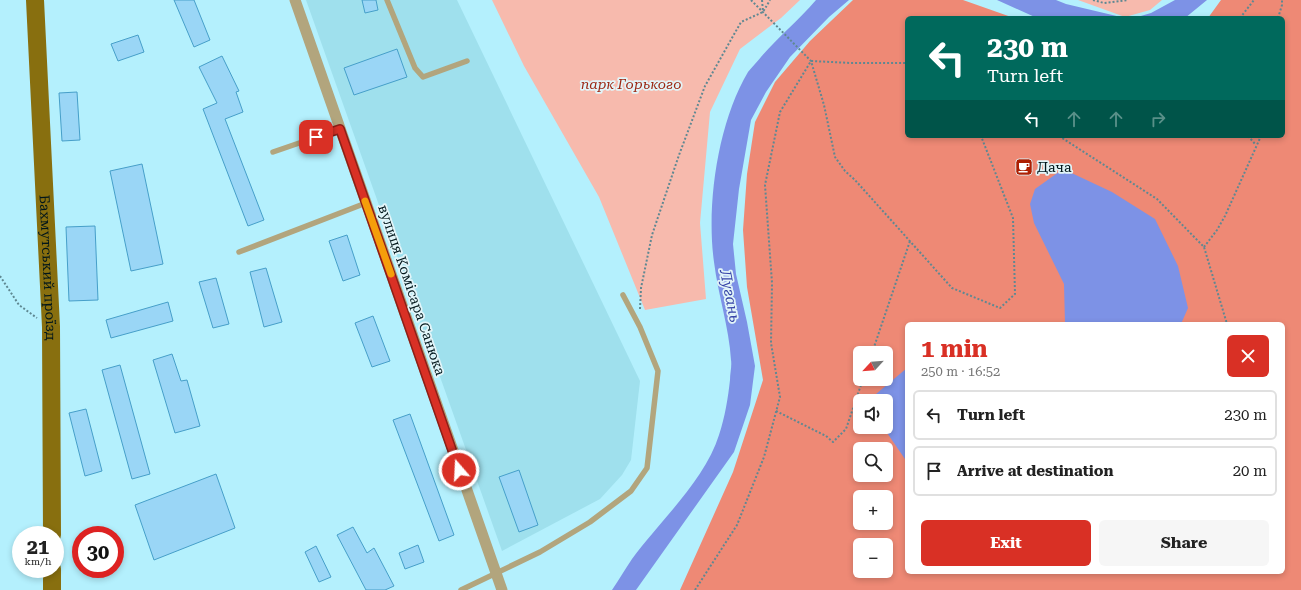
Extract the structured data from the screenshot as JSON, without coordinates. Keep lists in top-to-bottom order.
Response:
{
  "streets": {
    "main road": ["Бахмутський проїзд"],
    "street": ["вулиця Комісара Санюка"]
  },
  "water": ["Лугань"],
  "parks": ["парк Горького"],
  "places": {
    "cafe": ["Дача"]
  },
  "north": "bottom left",
  "page": {
    "turn": ["230 m", "Turn left"],
    "heading": ["1 min", "250 m · 16:52"],
    "map_buttons": ["+", "−"],
    "list": [
      {
        "name": "Turn left",
        "value": "230 m"
      },
      {
        "name": "Arrive at destination",
        "value": "20 m"
      }
    ],
    "buttons": ["Exit", "Share"],
    "speed": "21 km/h",
    "limit": "30"
  }
}
